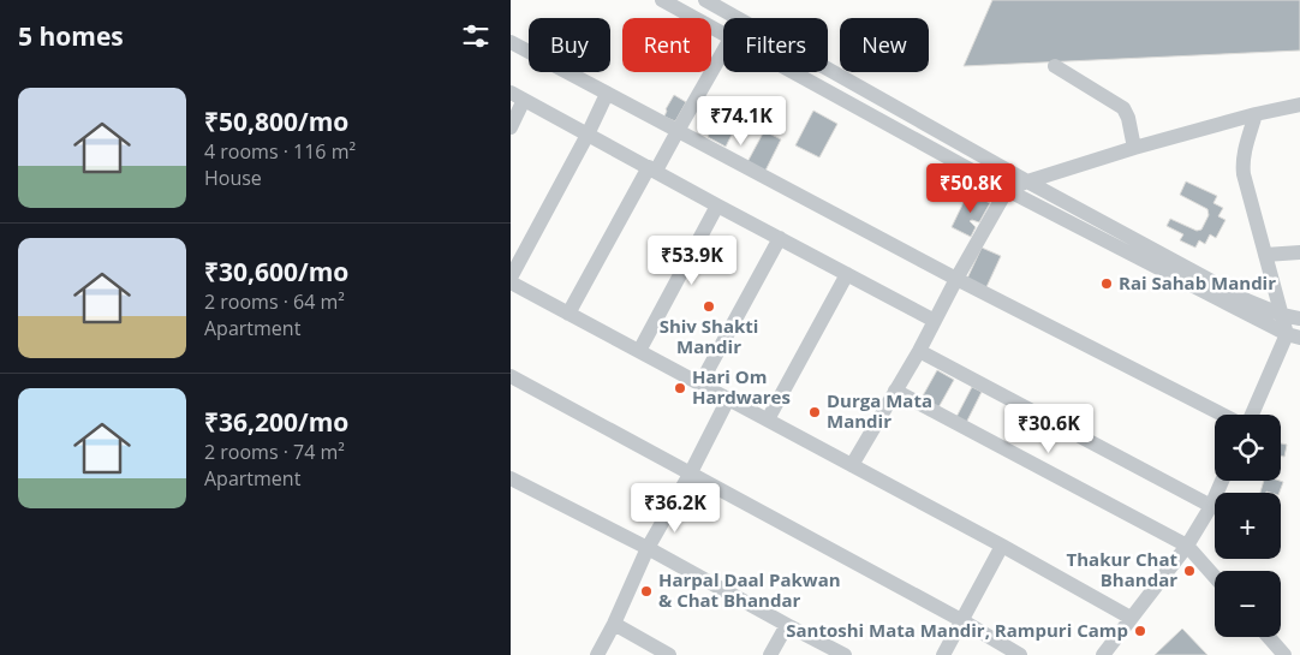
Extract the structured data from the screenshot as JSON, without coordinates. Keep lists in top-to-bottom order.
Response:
{
  "places": [
    "Rai Sahab Mandir",
    "Shiv Shakti Mandir",
    "Hari Om Hardwares",
    "Durga Mata Mandir",
    "Thakur Chat Bhandar",
    "Harpal Daal Pakwan & Chat Bhandar",
    "Santoshi Mata Mandir, Rampuri Camp"
  ],
  "page": {
    "heading": "5 homes",
    "chip": [
      "Buy",
      "Rent",
      "Filters",
      "New"
    ],
    "list": [
      {
        "name": "₹50,800/mo",
        "note": "4 rooms · 116 m² · House"
      },
      {
        "name": "₹30,600/mo",
        "note": "2 rooms · 64 m² · Apartment"
      },
      {
        "name": "₹36,200/mo",
        "note": "2 rooms · 74 m² · Apartment"
      }
    ],
    "price": [
      "₹74.1K",
      "₹50.8K",
      "₹53.9K",
      "₹30.6K",
      "₹36.2K"
    ],
    "map_buttons": ["+", "−"]
  }
}
